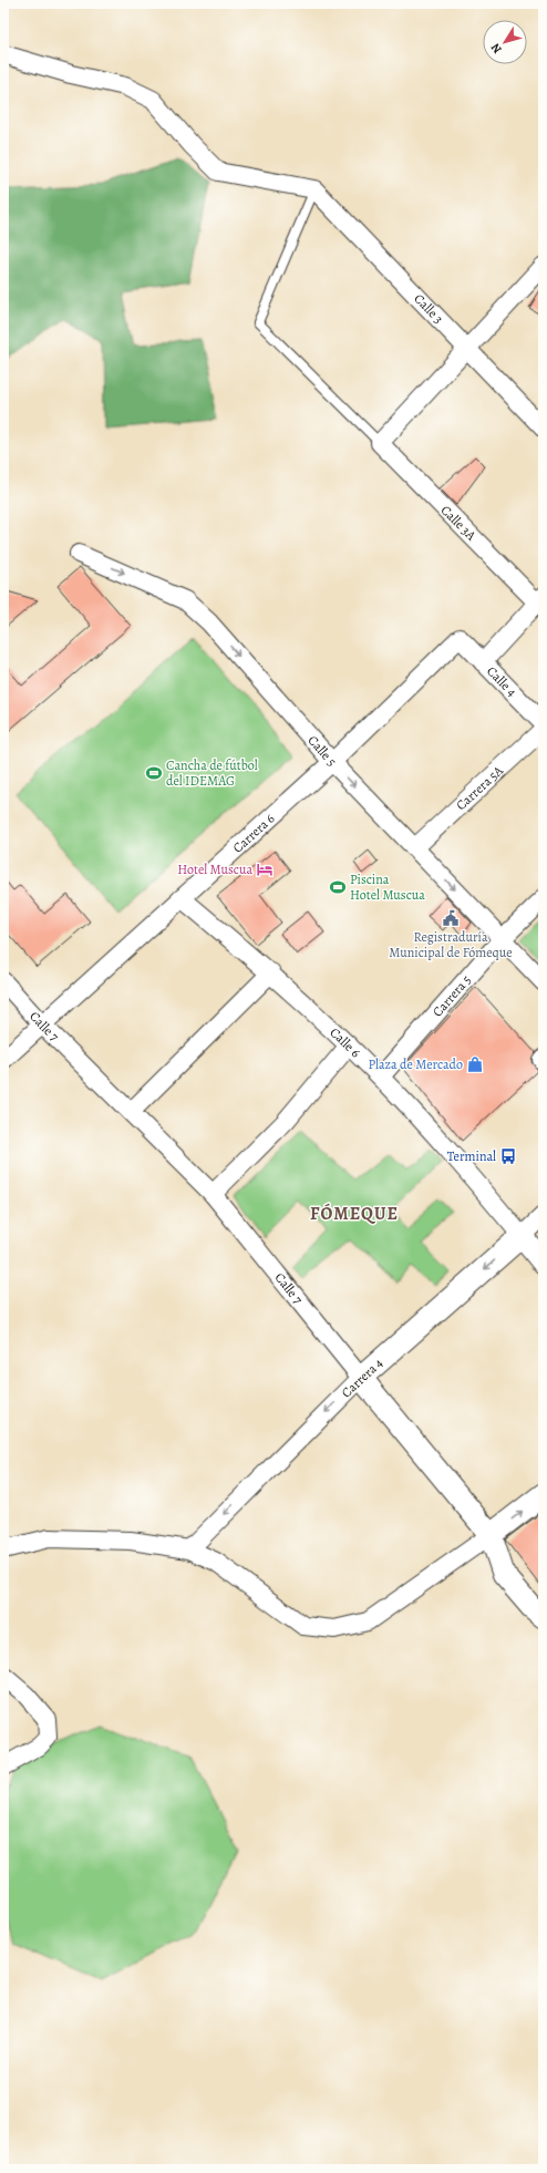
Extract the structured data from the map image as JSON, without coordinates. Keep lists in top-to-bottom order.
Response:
{
  "streets": {
    "street": [
      "Calle 3",
      "Calle 3A",
      "Calle 4",
      "Calle 5",
      "Carrera 5A",
      "Carrera 6",
      "Carrera 5",
      "Calle 7",
      "Calle 6",
      "Carrera 4"
    ]
  },
  "crossings": [
    ["Calle 4", "Carrera 6"],
    ["Calle 5", "Carrera 5A"],
    ["Calle 5", "Carrera 6"],
    ["Calle 5", "Carrera 5"],
    ["Carrera 6", "Calle 7"],
    ["Carrera 6", "Calle 6"],
    ["Carrera 5", "Calle 6"],
    ["Calle 7", "Carrera 4"],
    ["Calle 6", "Carrera 4"]
  ],
  "one_way": ["Calle 5", "Carrera 4"],
  "districts": ["FÓMEQUE"],
  "places": {
    "sports": ["Cancha de fútbol del IDEMAG", "Piscina Hotel Muscua"],
    "hotel": ["Hotel Muscua"],
    "public building": ["Registraduría Municipal de Fómeque"],
    "shop": ["Plaza de Mercado"],
    "bus stop": ["Terminal"]
  },
  "north": "bottom left"
}
